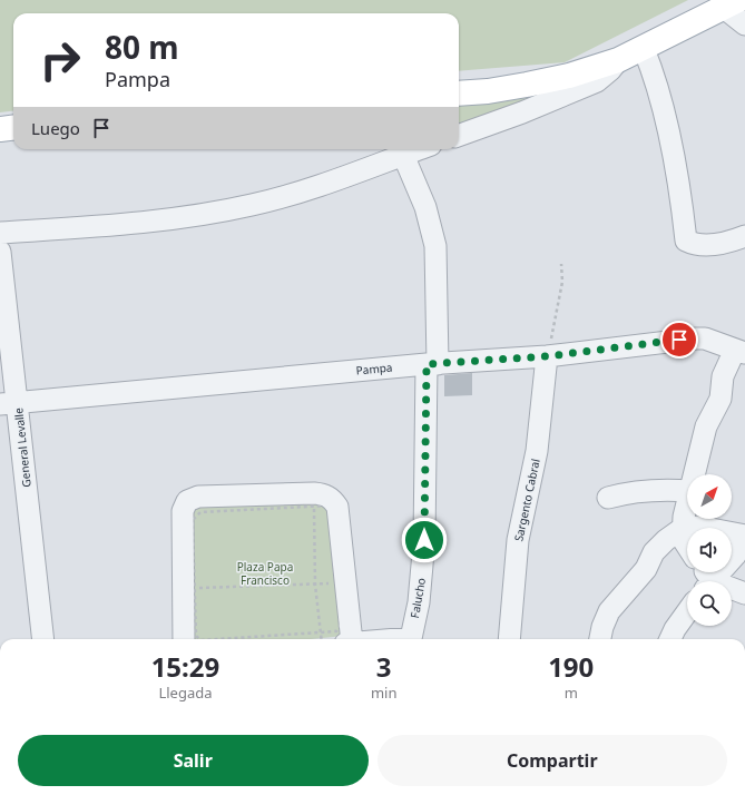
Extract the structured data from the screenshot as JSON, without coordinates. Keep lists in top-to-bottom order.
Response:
{
  "streets": {
    "street": [
      "Pampa",
      "General Levalle",
      "Sargento Cabral",
      "Falucho"
    ]
  },
  "crossings": [
    ["Pampa", "General Levalle"],
    ["Pampa", "Sargento Cabral"],
    ["Pampa", "Falucho"]
  ],
  "parks": ["Plaza Papa Francisco"],
  "north": "top right",
  "page": {
    "turn": ["80 m", "Pampa"],
    "then": "Luego",
    "eta": [
      "15:29",
      "Llegada",
      "3",
      "min",
      "190",
      "m"
    ],
    "buttons": ["Salir", "Compartir"]
  }
}
